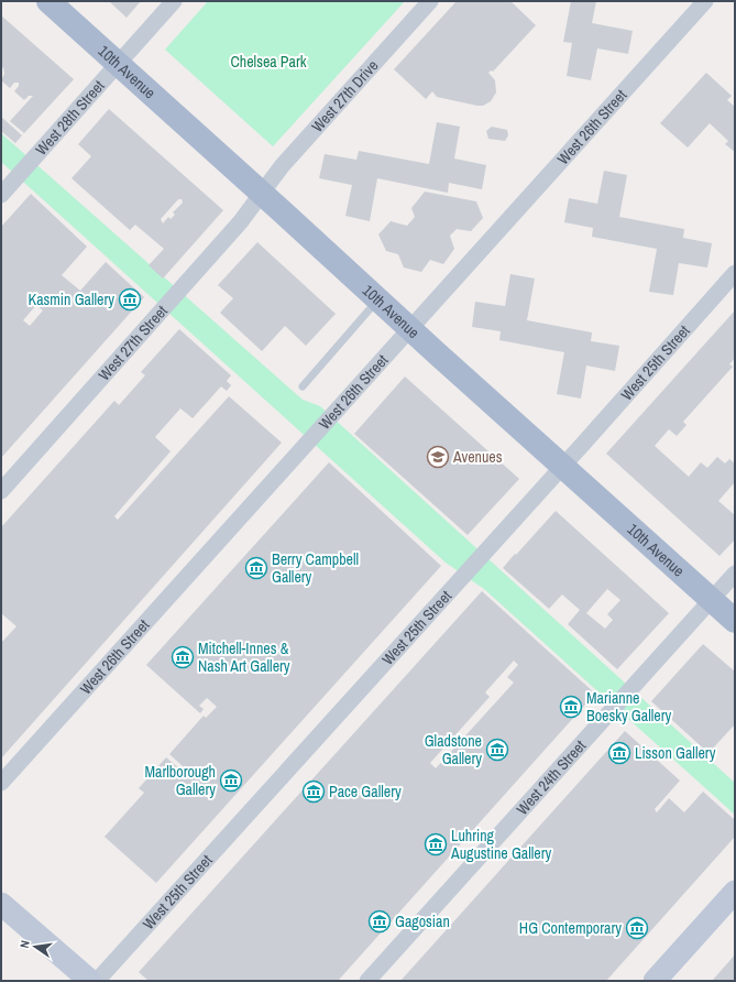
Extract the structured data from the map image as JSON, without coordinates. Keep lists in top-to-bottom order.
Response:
{
  "streets": {
    "main road": ["10th Avenue"],
    "street": [
      "West 27th Drive",
      "West 28th Street",
      "West 26th Street",
      "West 27th Street",
      "West 25th Street",
      "West 24th Street"
    ]
  },
  "crossings": [
    ["10th Avenue", "West 27th Drive"],
    ["10th Avenue", "West 28th Street"],
    ["10th Avenue", "West 26th Street"],
    ["10th Avenue", "West 27th Street"],
    ["10th Avenue", "West 25th Street"],
    ["10th Avenue", "West 24th Street"],
    ["West 27th Drive", "West 27th Street"]
  ],
  "parks": ["Chelsea Park"],
  "places": {
    "museum": [
      "Kasmin Gallery",
      "Berry Campbell Gallery",
      "Mitchell-Innes & Nash Art Gallery",
      "Marianne Boesky Gallery",
      "Gladstone Gallery",
      "Lisson Gallery",
      "Marlborough Gallery",
      "Pace Gallery",
      "Luhring Augustine Gallery",
      "Gagosian",
      "HG Contemporary"
    ],
    "school or university": ["Avenues"]
  },
  "north": "left"
}
